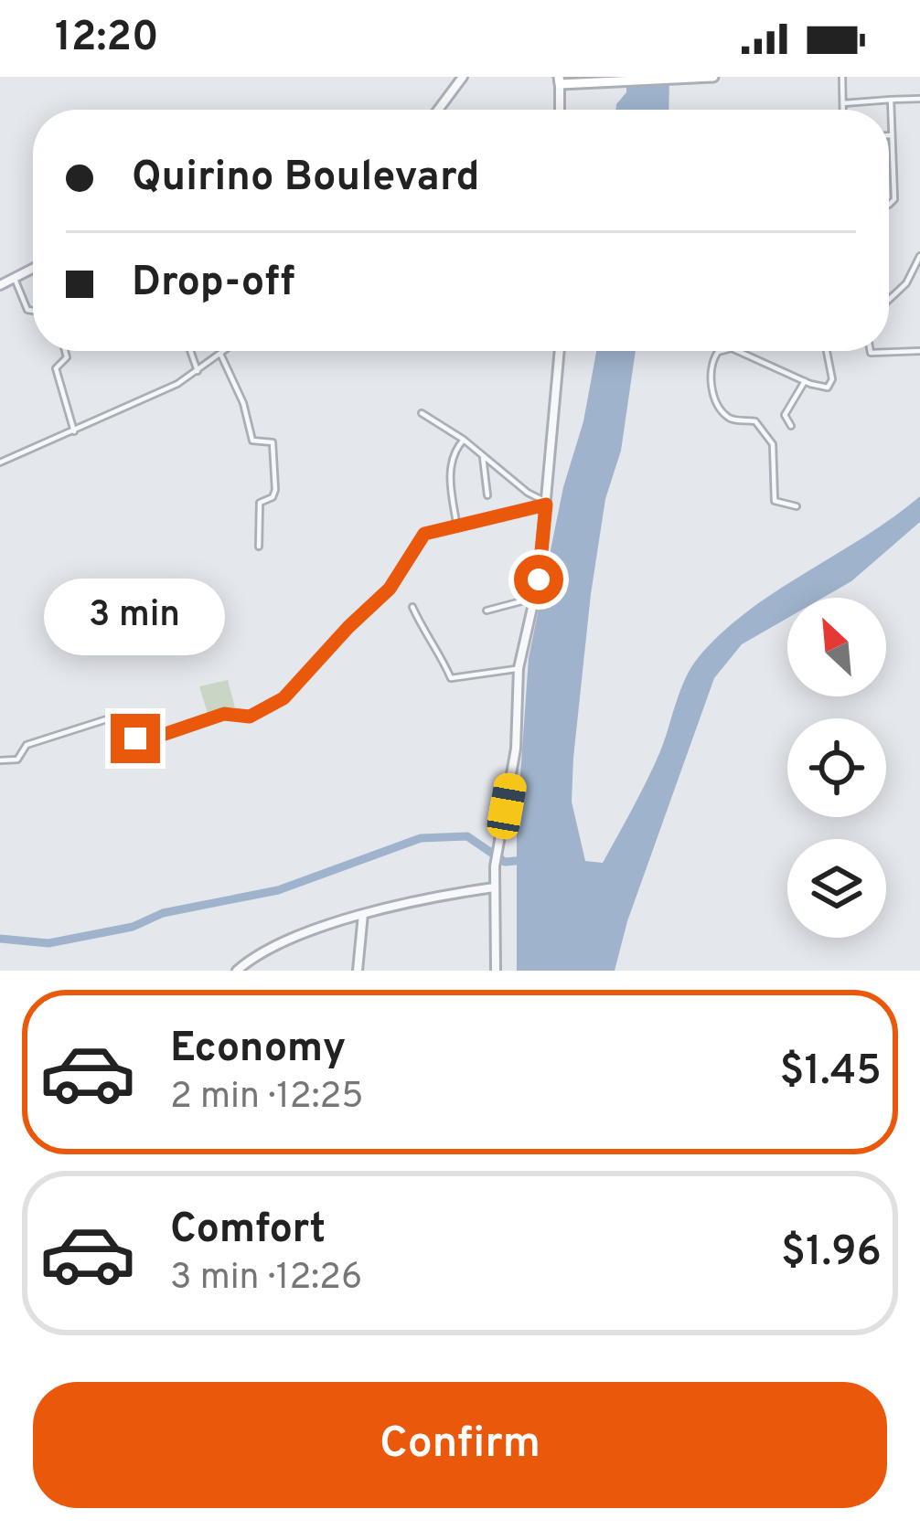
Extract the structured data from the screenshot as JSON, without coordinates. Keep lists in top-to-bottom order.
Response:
{
  "north": "top left",
  "page": {
    "status": "12:20",
    "banner": ["Quirino Boulevard", "Drop-off"],
    "bubble": "3 min",
    "list": [
      {
        "name": "Economy",
        "note": "2 min · 12:25",
        "value": "$1.45"
      },
      {
        "name": "Comfort",
        "note": "3 min · 12:26",
        "value": "$1.96"
      }
    ],
    "buttons": "Confirm"
  }
}
